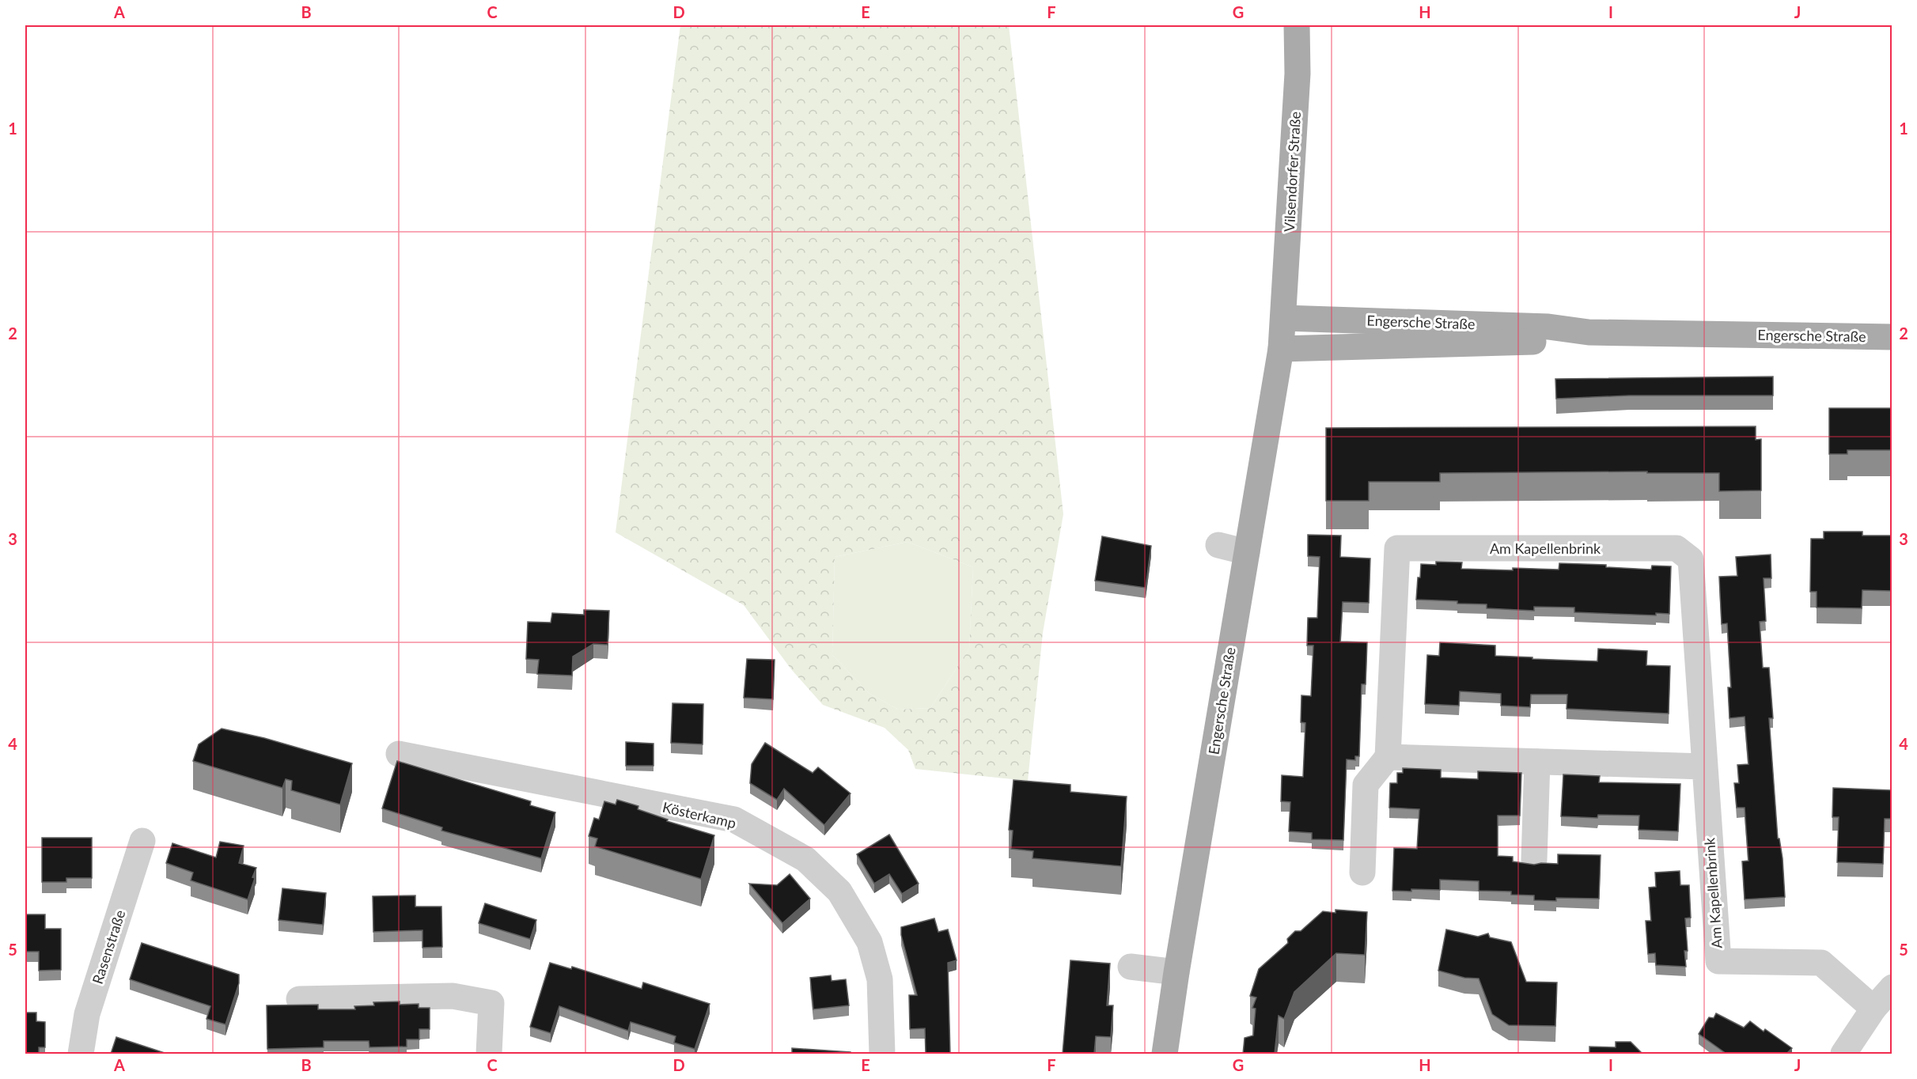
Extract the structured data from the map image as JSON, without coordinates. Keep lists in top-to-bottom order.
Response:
{
  "streets": {
    "main road": ["Vilsendorfer Straße", "Engersche Straße"],
    "street": ["Am Kapellenbrink", "Kösterkamp", "Rasenstraße"]
  },
  "crossings": [
    ["Vilsendorfer Straße", "Engersche Straße"]
  ],
  "grid": {
    "columns": [
      "A",
      "B",
      "C",
      "D",
      "E",
      "F",
      "G",
      "H",
      "I",
      "J"
    ],
    "rows": [
      "1",
      "2",
      "3",
      "4",
      "5"
    ]
  }
}
